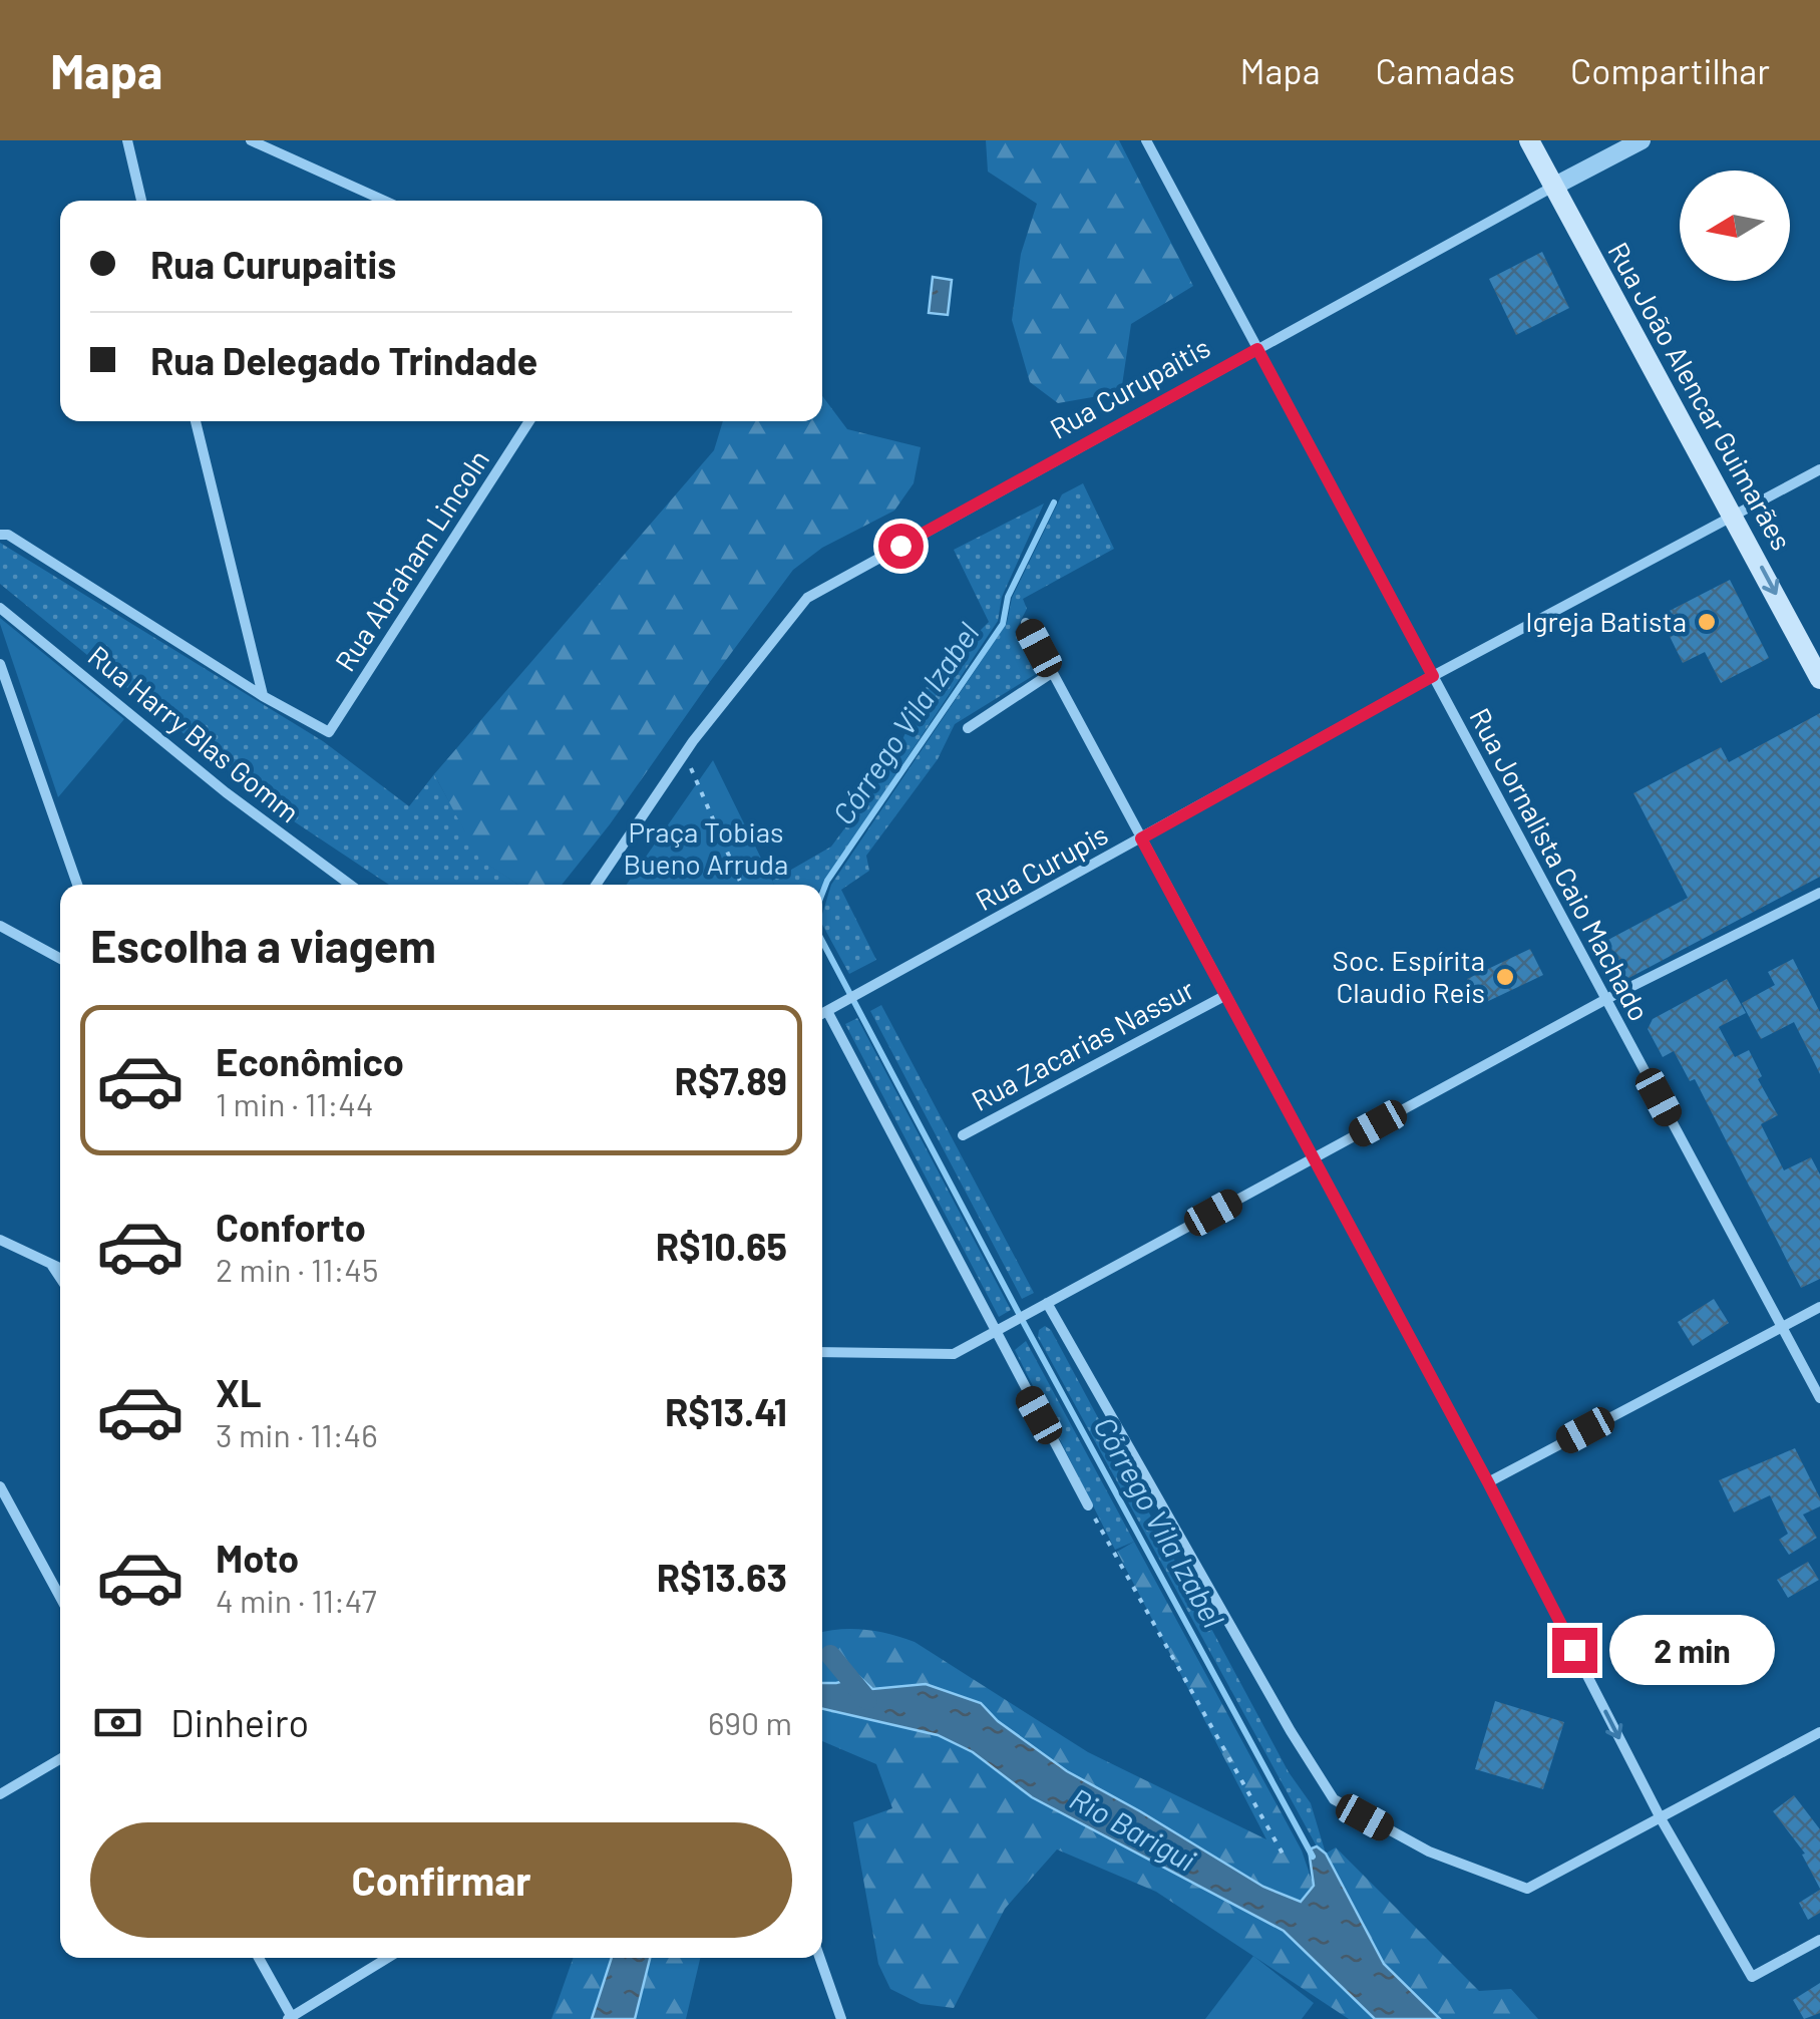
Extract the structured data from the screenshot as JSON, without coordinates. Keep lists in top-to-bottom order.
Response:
{
  "streets": {
    "main road": ["Rua João Alencar Guimarães"],
    "street": [
      "Rua Curupaitis",
      "Rua Abraham Lincoln",
      "Rua Harry Blas Gomm",
      "Rua Jornalista Caio Machado",
      "Rua Curupis",
      "Rua Zacarias Nassur"
    ]
  },
  "crossings": [
    ["Rua Curupaitis", "Rua João Alencar Guimarães"],
    ["Rua Curupaitis", "Rua Jornalista Caio Machado"],
    ["Rua João Alencar Guimarães", "Rua Curupis"],
    ["Rua Abraham Lincoln", "Rua Harry Blas Gomm"],
    ["Rua Jornalista Caio Machado", "Rua Curupis"]
  ],
  "water": ["Córrego Vila Izabel", "Rio Barigui"],
  "parks": ["Praça Tobias Bueno Arruda"],
  "places": ["Igreja Batista", "Soc. Espírita Claudio Reis"],
  "north": "left",
  "page": {
    "header": "Mapa",
    "nav": ["Mapa", "Camadas", "Compartilhar"],
    "banner": ["Rua Curupaitis", "Rua Delegado Trindade"],
    "heading": "Escolha a viagem",
    "list": [
      {
        "name": "Econômico",
        "note": "1 min · 11:44",
        "value": "R$7.89"
      },
      {
        "name": "Conforto",
        "note": "2 min · 11:45",
        "value": "R$10.65"
      },
      {
        "name": "XL",
        "note": "3 min · 11:46",
        "value": "R$13.41"
      },
      {
        "name": "Moto",
        "note": "4 min · 11:47",
        "value": "R$13.63"
      }
    ],
    "bubble": "2 min",
    "pay": ["Dinheiro", "690 m"],
    "buttons": "Confirmar"
  }
}
